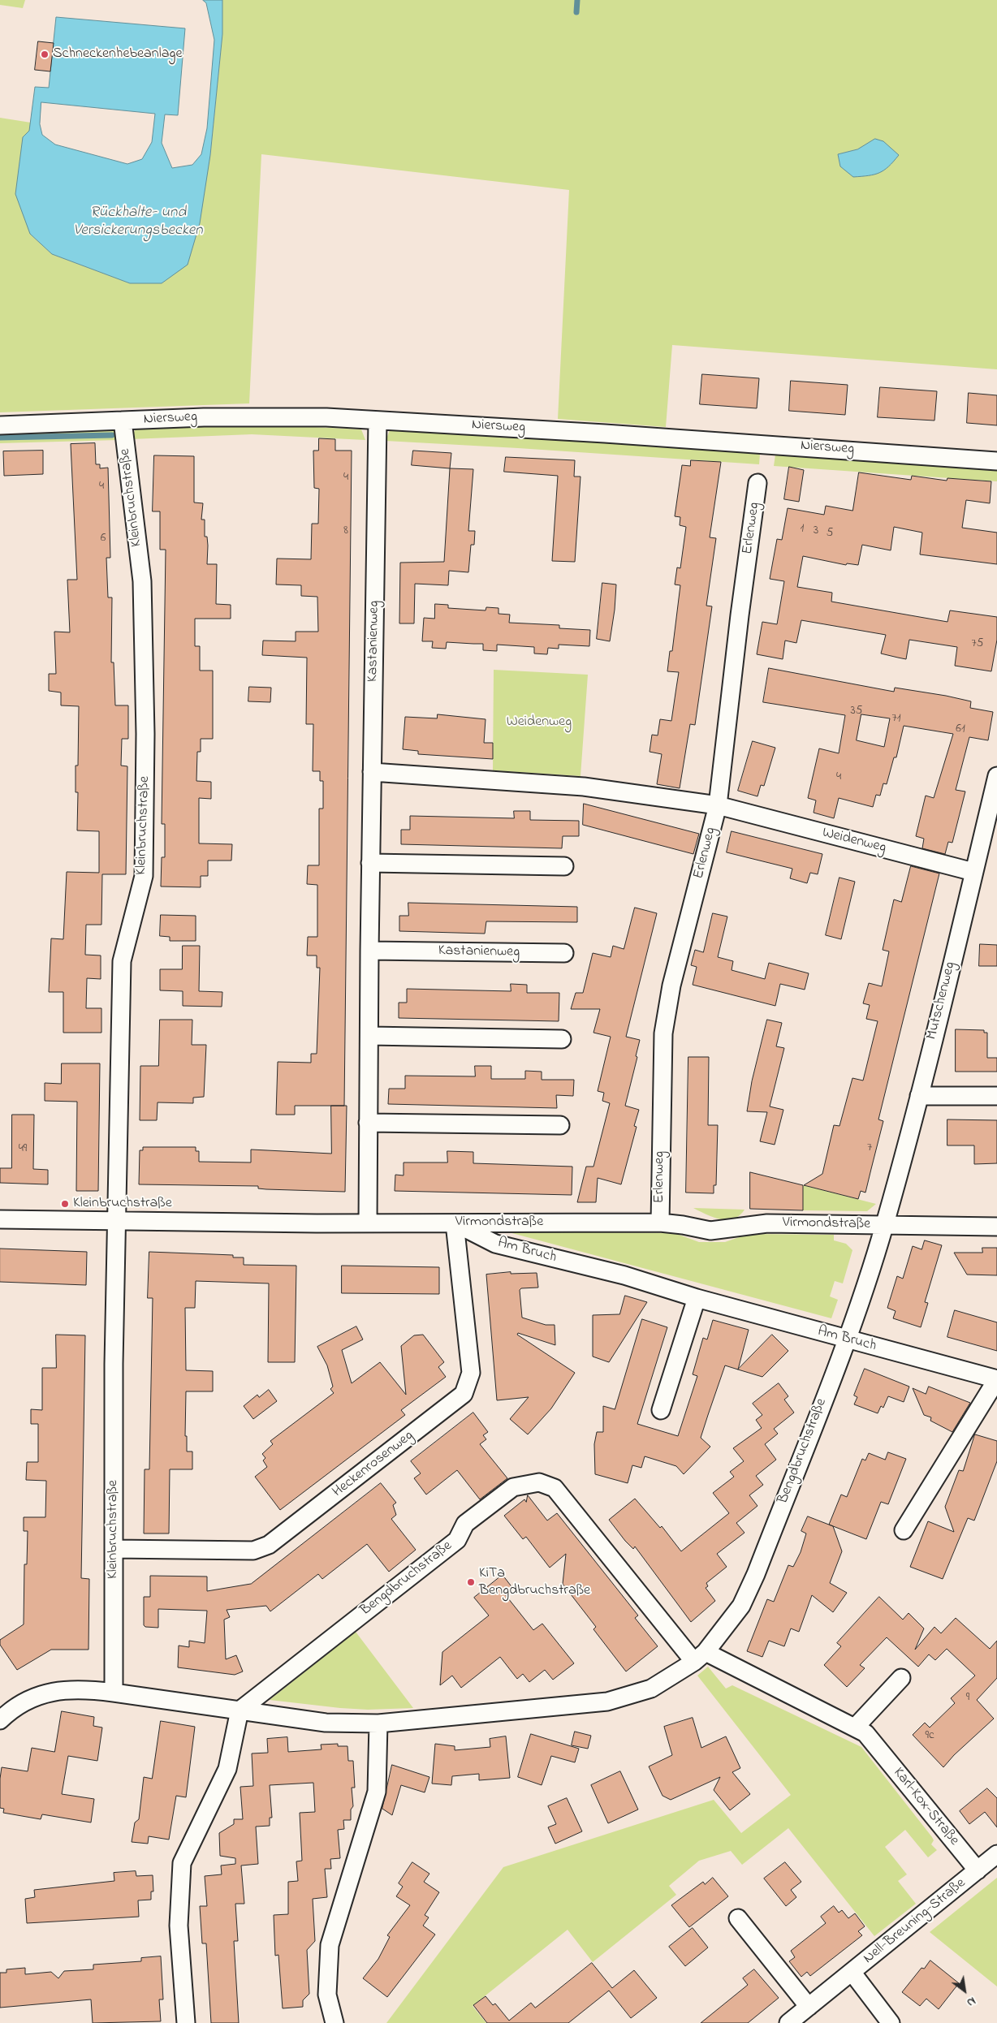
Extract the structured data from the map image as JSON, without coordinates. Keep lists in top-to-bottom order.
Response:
{
  "streets": {
    "street": [
      "Niersweg",
      "Kleinbruchstraße",
      "Erlenweg",
      "Kastanienweg",
      "Weidenweg",
      "Mutschenweg",
      "Virmondstraße",
      "Am Bruch",
      "Bengdbruchstraße",
      "Heckenrosenweg",
      "Karl-Kox-Straße",
      "Nell-Breuning-Straße"
    ]
  },
  "crossings": [
    ["Niersweg", "Kleinbruchstraße"],
    ["Niersweg", "Kastanienweg"],
    ["Kleinbruchstraße", "Virmondstraße"],
    ["Kleinbruchstraße", "Bengdbruchstraße"],
    ["Kleinbruchstraße", "Heckenrosenweg"],
    ["Erlenweg", "Weidenweg"],
    ["Erlenweg", "Virmondstraße"],
    ["Kastanienweg", "Weidenweg"],
    ["Kastanienweg", "Virmondstraße"],
    ["Weidenweg", "Mutschenweg"],
    ["Mutschenweg", "Virmondstraße"],
    ["Mutschenweg", "Bengdbruchstraße"],
    ["Virmondstraße", "Am Bruch"],
    ["Virmondstraße", "Bengdbruchstraße"],
    ["Virmondstraße", "Heckenrosenweg"],
    ["Am Bruch", "Bengdbruchstraße"],
    ["Am Bruch", "Heckenrosenweg"],
    ["Bengdbruchstraße", "Karl-Kox-Straße"],
    ["Karl-Kox-Straße", "Nell-Breuning-Straße"]
  ],
  "water": ["Rückhalte- und Versickerungsbecken"],
  "parks": ["Weidenweg"],
  "places": ["Schneckenhebeanlage", "Kleinbruchstraße", "KiTa Bengdbruchstraße"],
  "house_numbers": [
    "4",
    "4",
    "1",
    "8",
    "3",
    "5",
    "6",
    "75",
    "35",
    "71",
    "61",
    "4",
    "7",
    "49",
    "9",
    "9c"
  ],
  "north": "bottom right"
}
